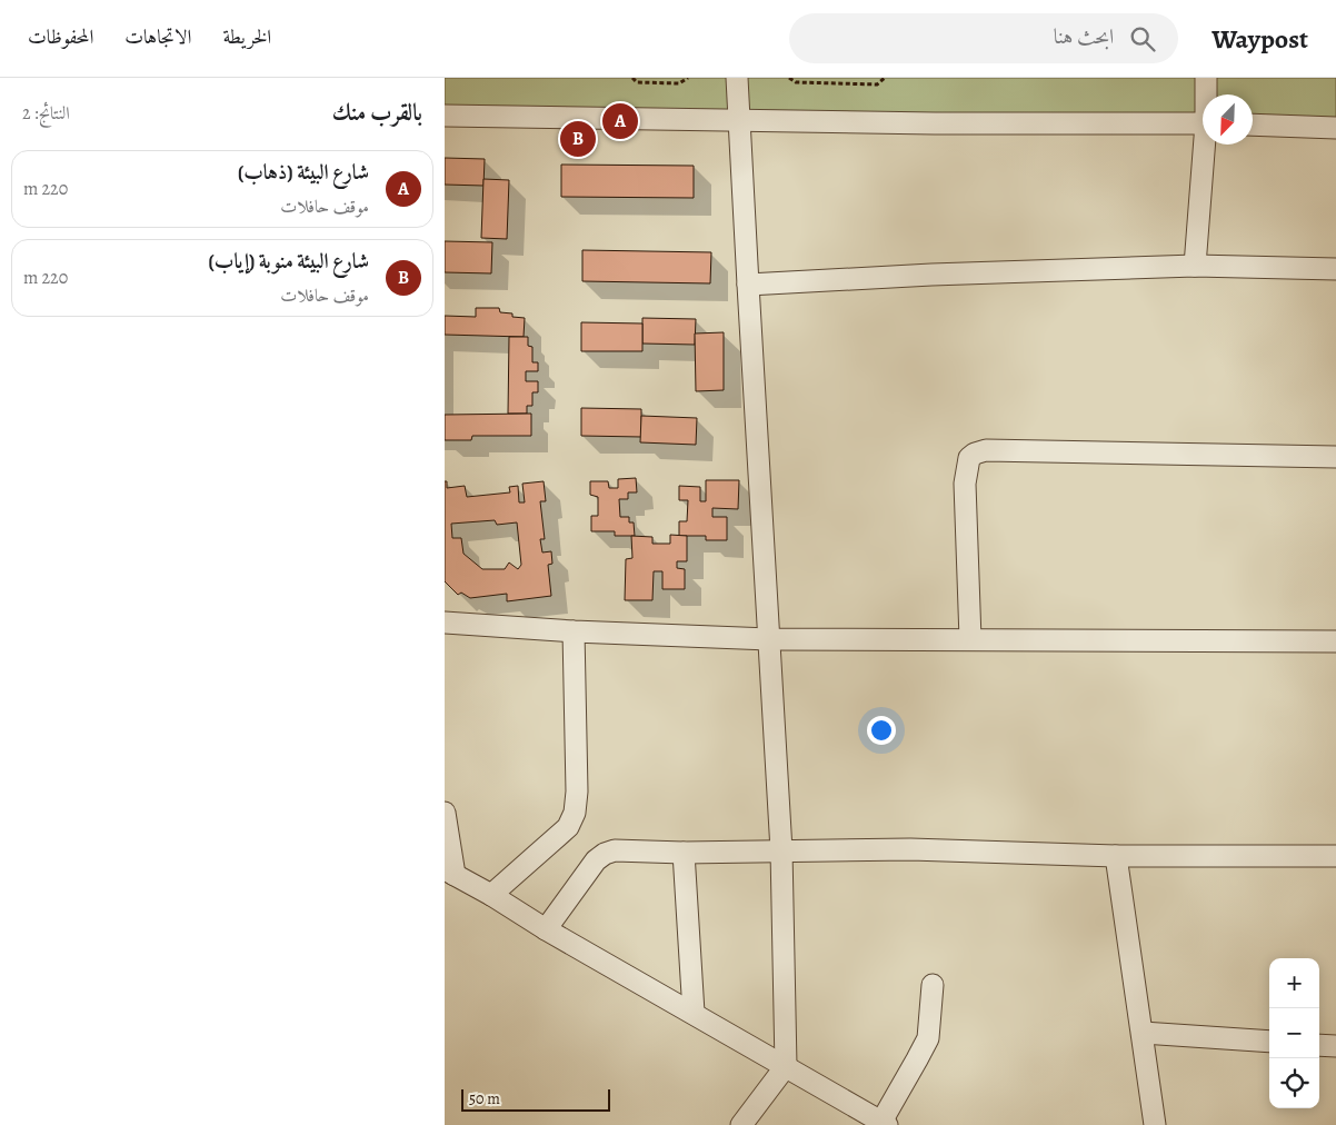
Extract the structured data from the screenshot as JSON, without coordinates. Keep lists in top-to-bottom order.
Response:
{
  "scale_bar": "50 m",
  "north": "bottom left",
  "page": {
    "header": "Waypost",
    "search": "ابحث هنا",
    "nav": ["الخريطة", "الاتجاهات", "المحفوظات"],
    "heading": ["بالقرب منك", "النتائج: 2"],
    "pins": ["A", "B"],
    "list": [
      {
        "mark": "A",
        "name": "شارع البيئة (ذهاب)",
        "note": "موقف حافلات",
        "value": "220 m"
      },
      {
        "mark": "B",
        "name": "شارع البيئة منوبة (إياب)",
        "note": "موقف حافلات",
        "value": "220 m"
      }
    ],
    "map_buttons": ["+", "−"],
    "scale": "50 m"
  }
}
